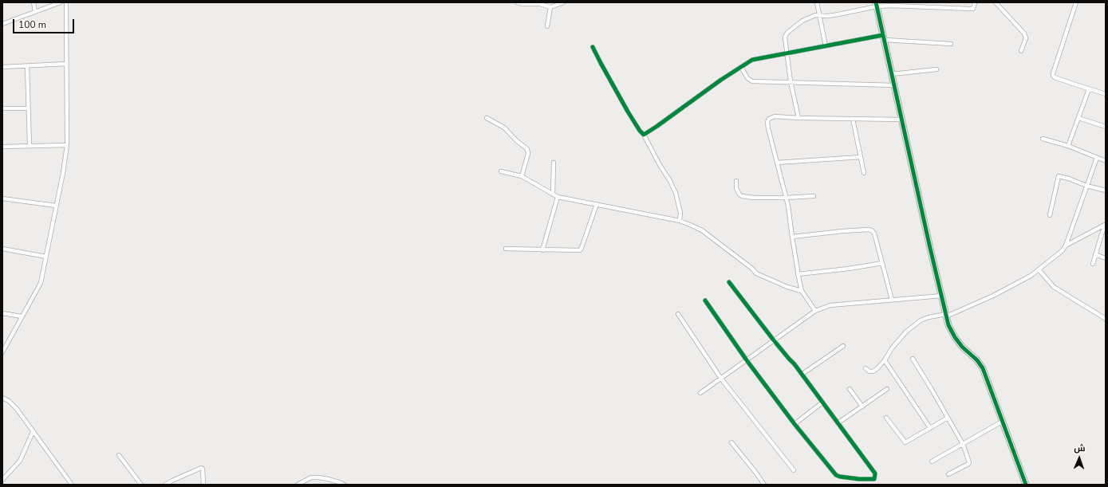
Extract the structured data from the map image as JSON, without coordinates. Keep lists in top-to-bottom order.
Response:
{
  "scale_bar": "100 m",
  "north": "top"
}
